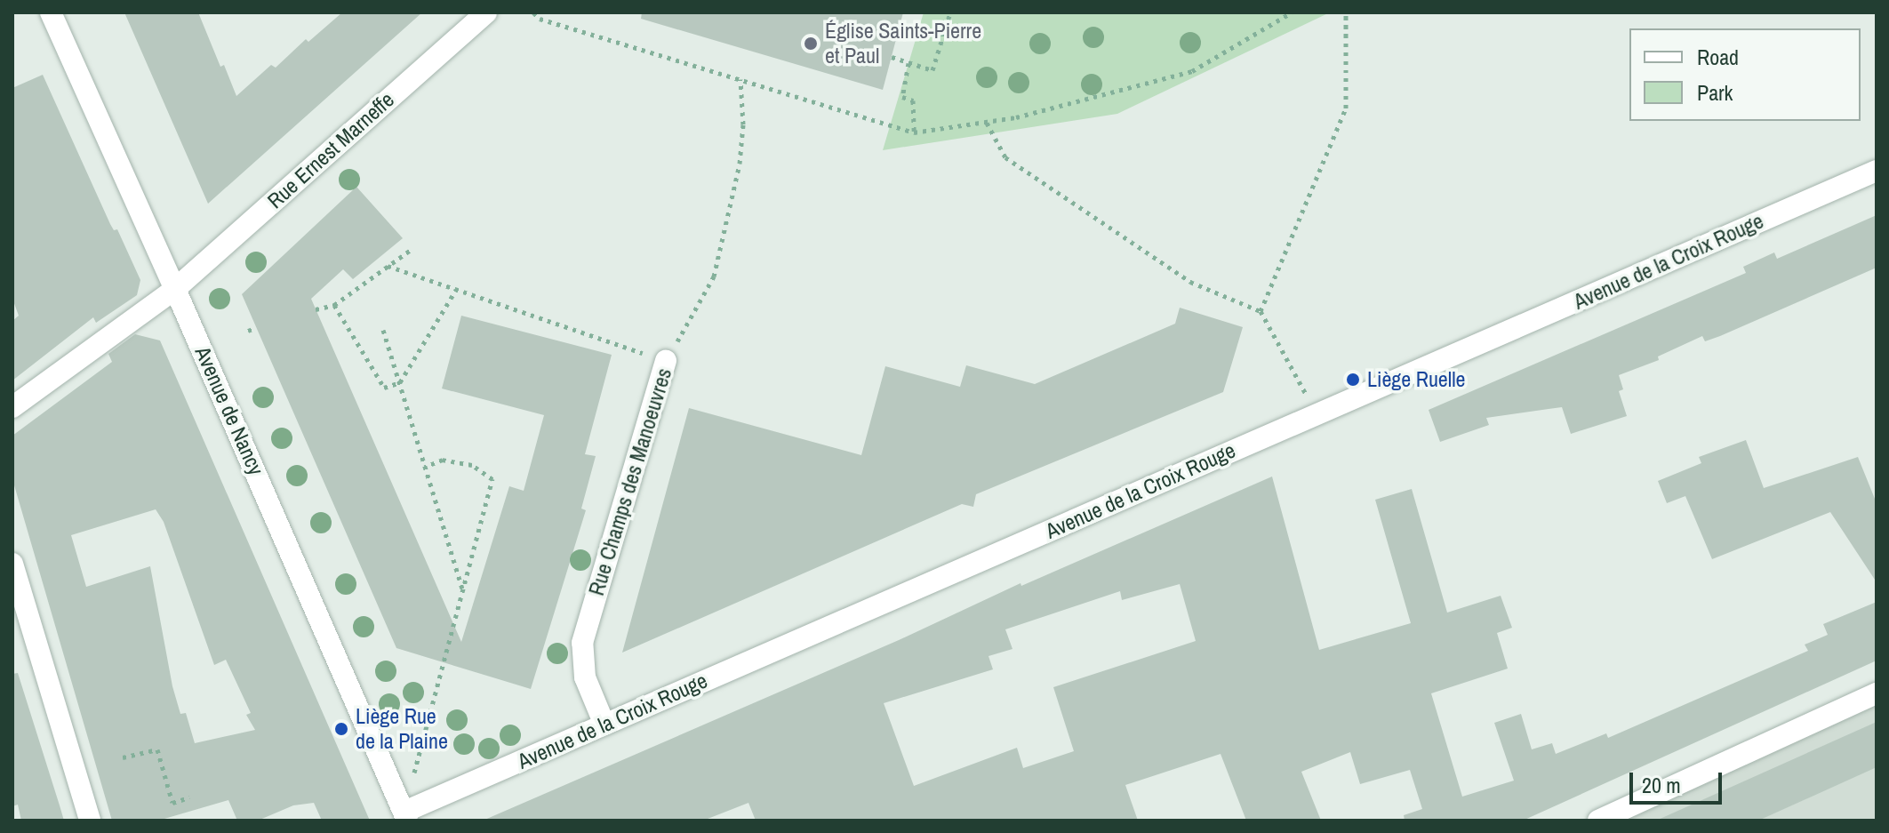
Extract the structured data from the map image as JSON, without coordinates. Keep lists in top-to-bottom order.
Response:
{
  "streets": {
    "street": [
      "Rue Ernest Marneffe",
      "Avenue de la Croix Rouge",
      "Avenue de Nancy",
      "Rue Champs des Manoeuvres"
    ]
  },
  "crossings": [
    ["Rue Ernest Marneffe", "Avenue de Nancy"],
    ["Avenue de la Croix Rouge", "Avenue de Nancy"],
    ["Avenue de la Croix Rouge", "Rue Champs des Manoeuvres"]
  ],
  "places": ["Église Saints-Pierre et Paul", "Liège Ruelle", "Liège Rue de la Plaine"],
  "legend": ["Road", "Park"],
  "scale_bar": "20 m"
}
